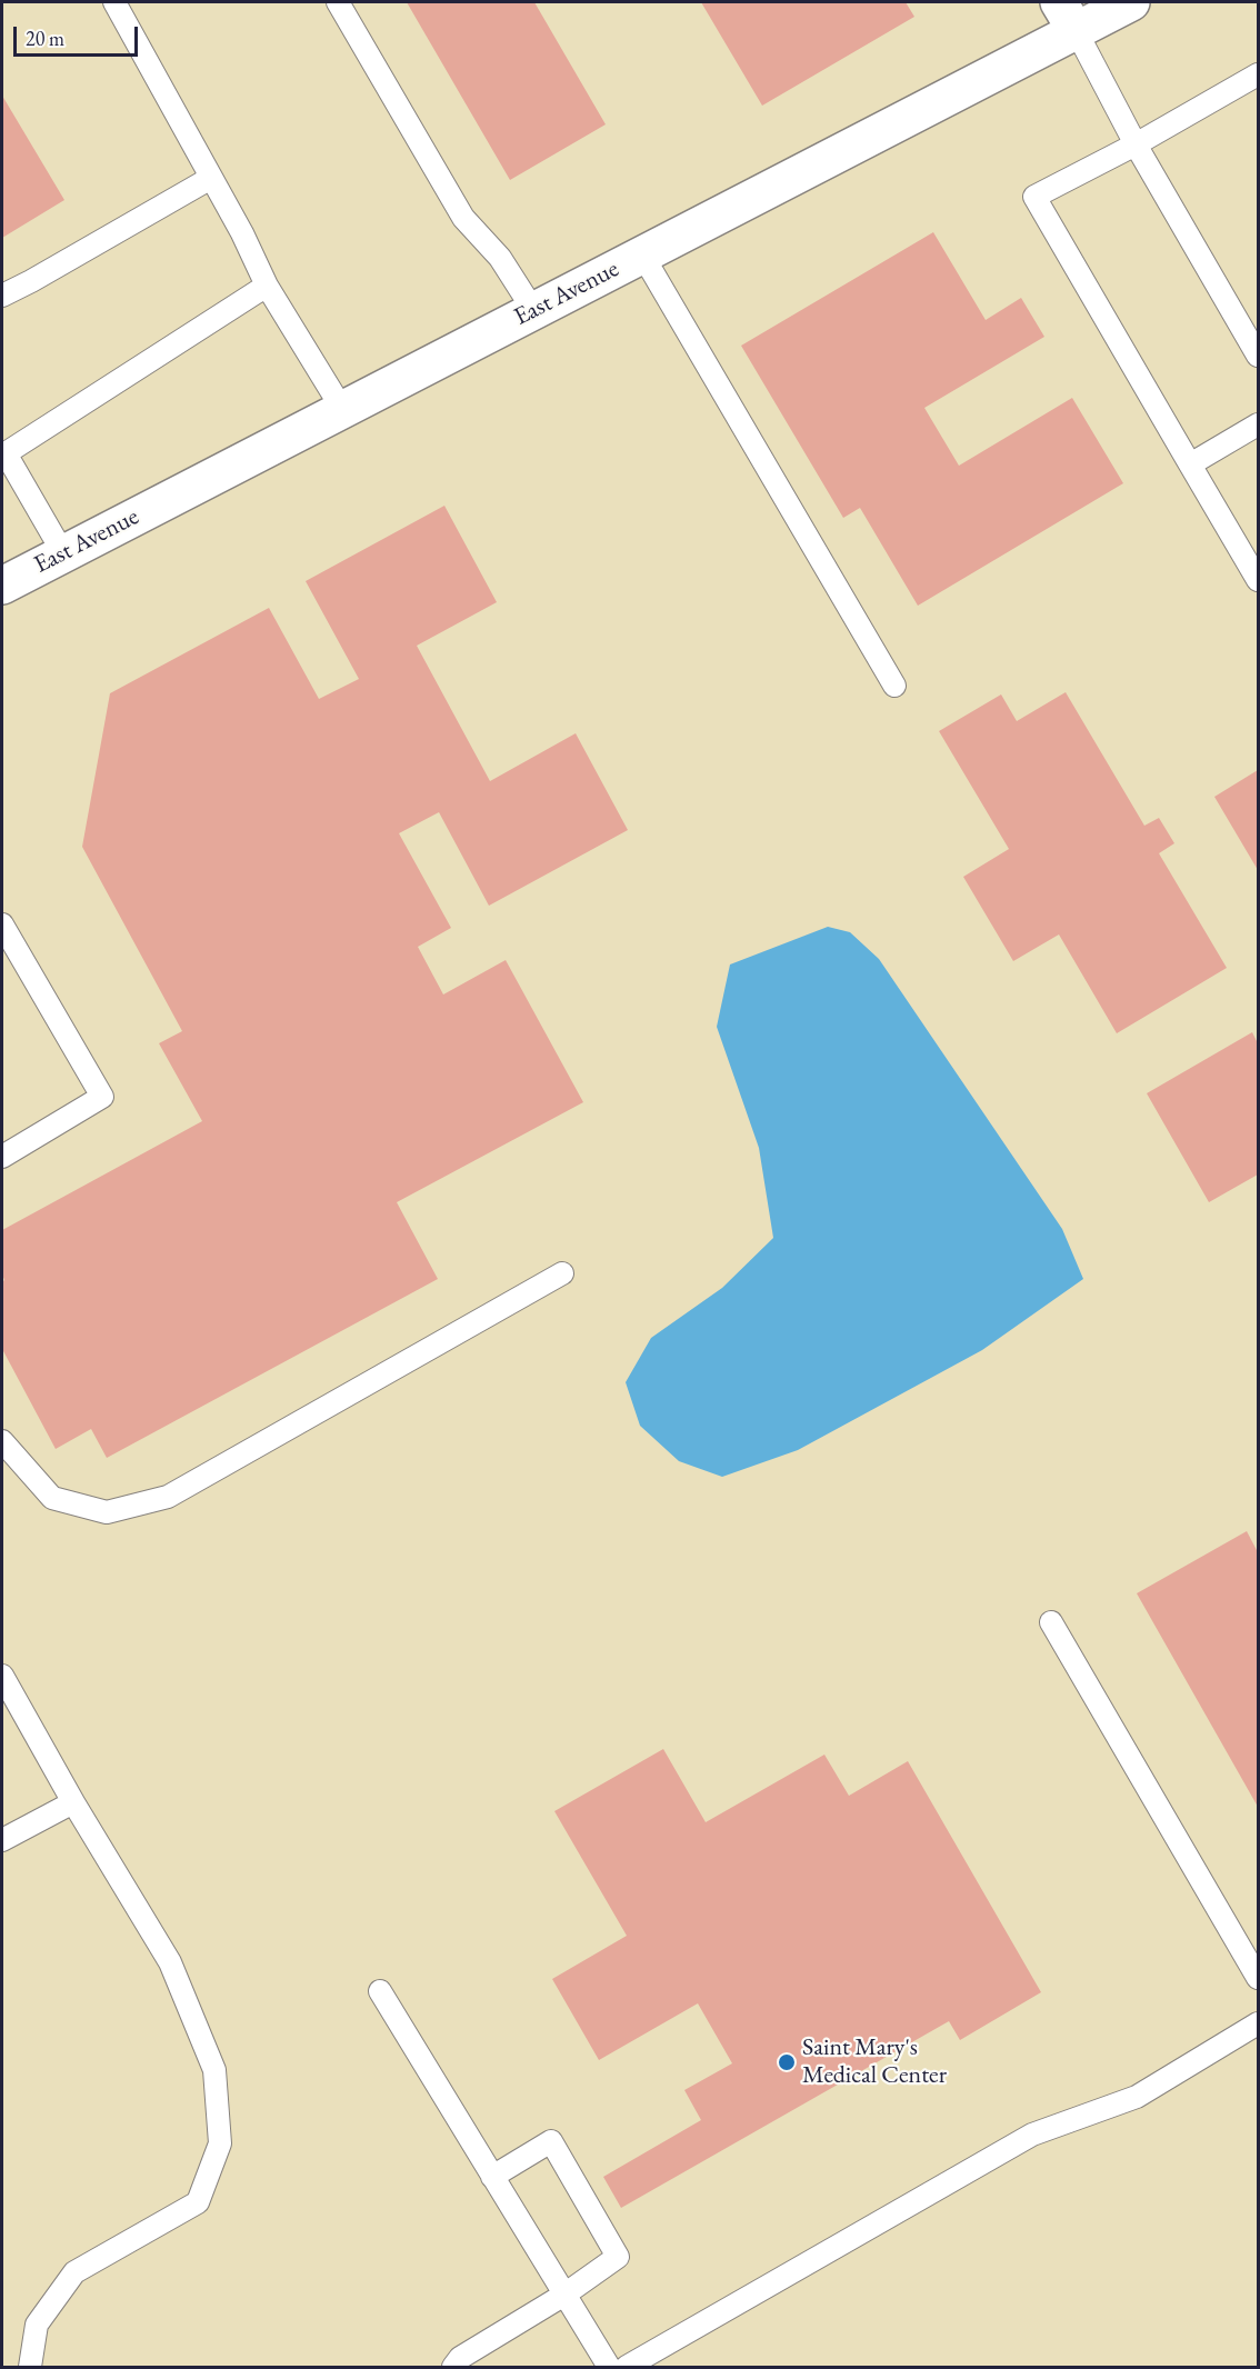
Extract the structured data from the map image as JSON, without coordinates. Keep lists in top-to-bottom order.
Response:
{
  "streets": {
    "street": ["East Avenue"]
  },
  "places": ["Saint Mary's Medical Center"],
  "scale_bar": "20 m"
}
